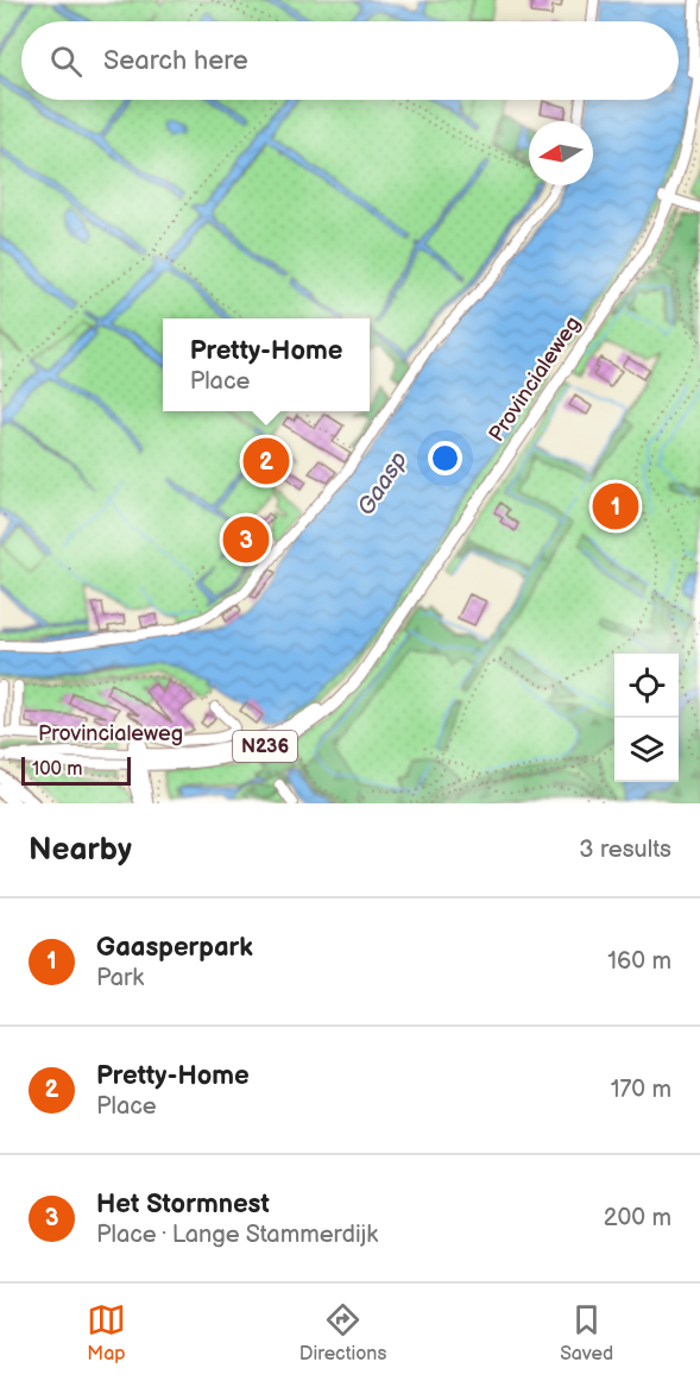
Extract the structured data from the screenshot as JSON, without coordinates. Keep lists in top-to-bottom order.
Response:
{
  "streets": {
    "main road": ["Provincialeweg", "N236"]
  },
  "water": ["Gaasp"],
  "scale_bar": "100 m",
  "north": "left",
  "page": {
    "search": "Search here",
    "popup": ["Pretty-Home", "Place"],
    "pins": ["2", "1", "3"],
    "scale": "100 m",
    "heading": ["Nearby", "3 results"],
    "list": [
      {
        "mark": "1",
        "name": "Gaasperpark",
        "note": "Park",
        "value": "160 m"
      },
      {
        "mark": "2",
        "name": "Pretty-Home",
        "note": "Place",
        "value": "170 m"
      },
      {
        "mark": "3",
        "name": "Het Stormnest",
        "note": "Place · Lange Stammerdijk",
        "value": "200 m"
      }
    ],
    "nav": ["Map", "Directions", "Saved"]
  }
}
